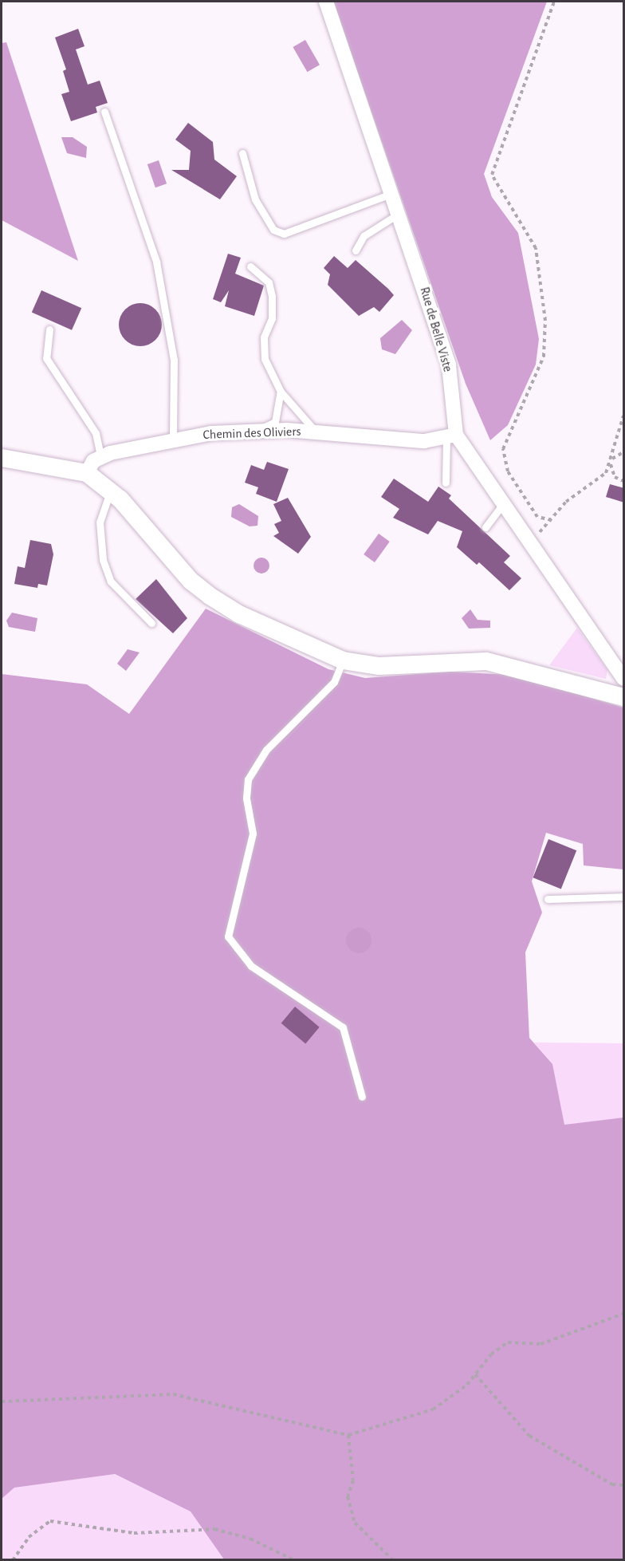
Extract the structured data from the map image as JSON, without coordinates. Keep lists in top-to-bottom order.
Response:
{
  "streets": {
    "street": ["Rue de Belle Viste", "Chemin des Oliviers"]
  },
  "crossings": [
    ["Rue de Belle Viste", "Chemin des Oliviers"]
  ]
}
